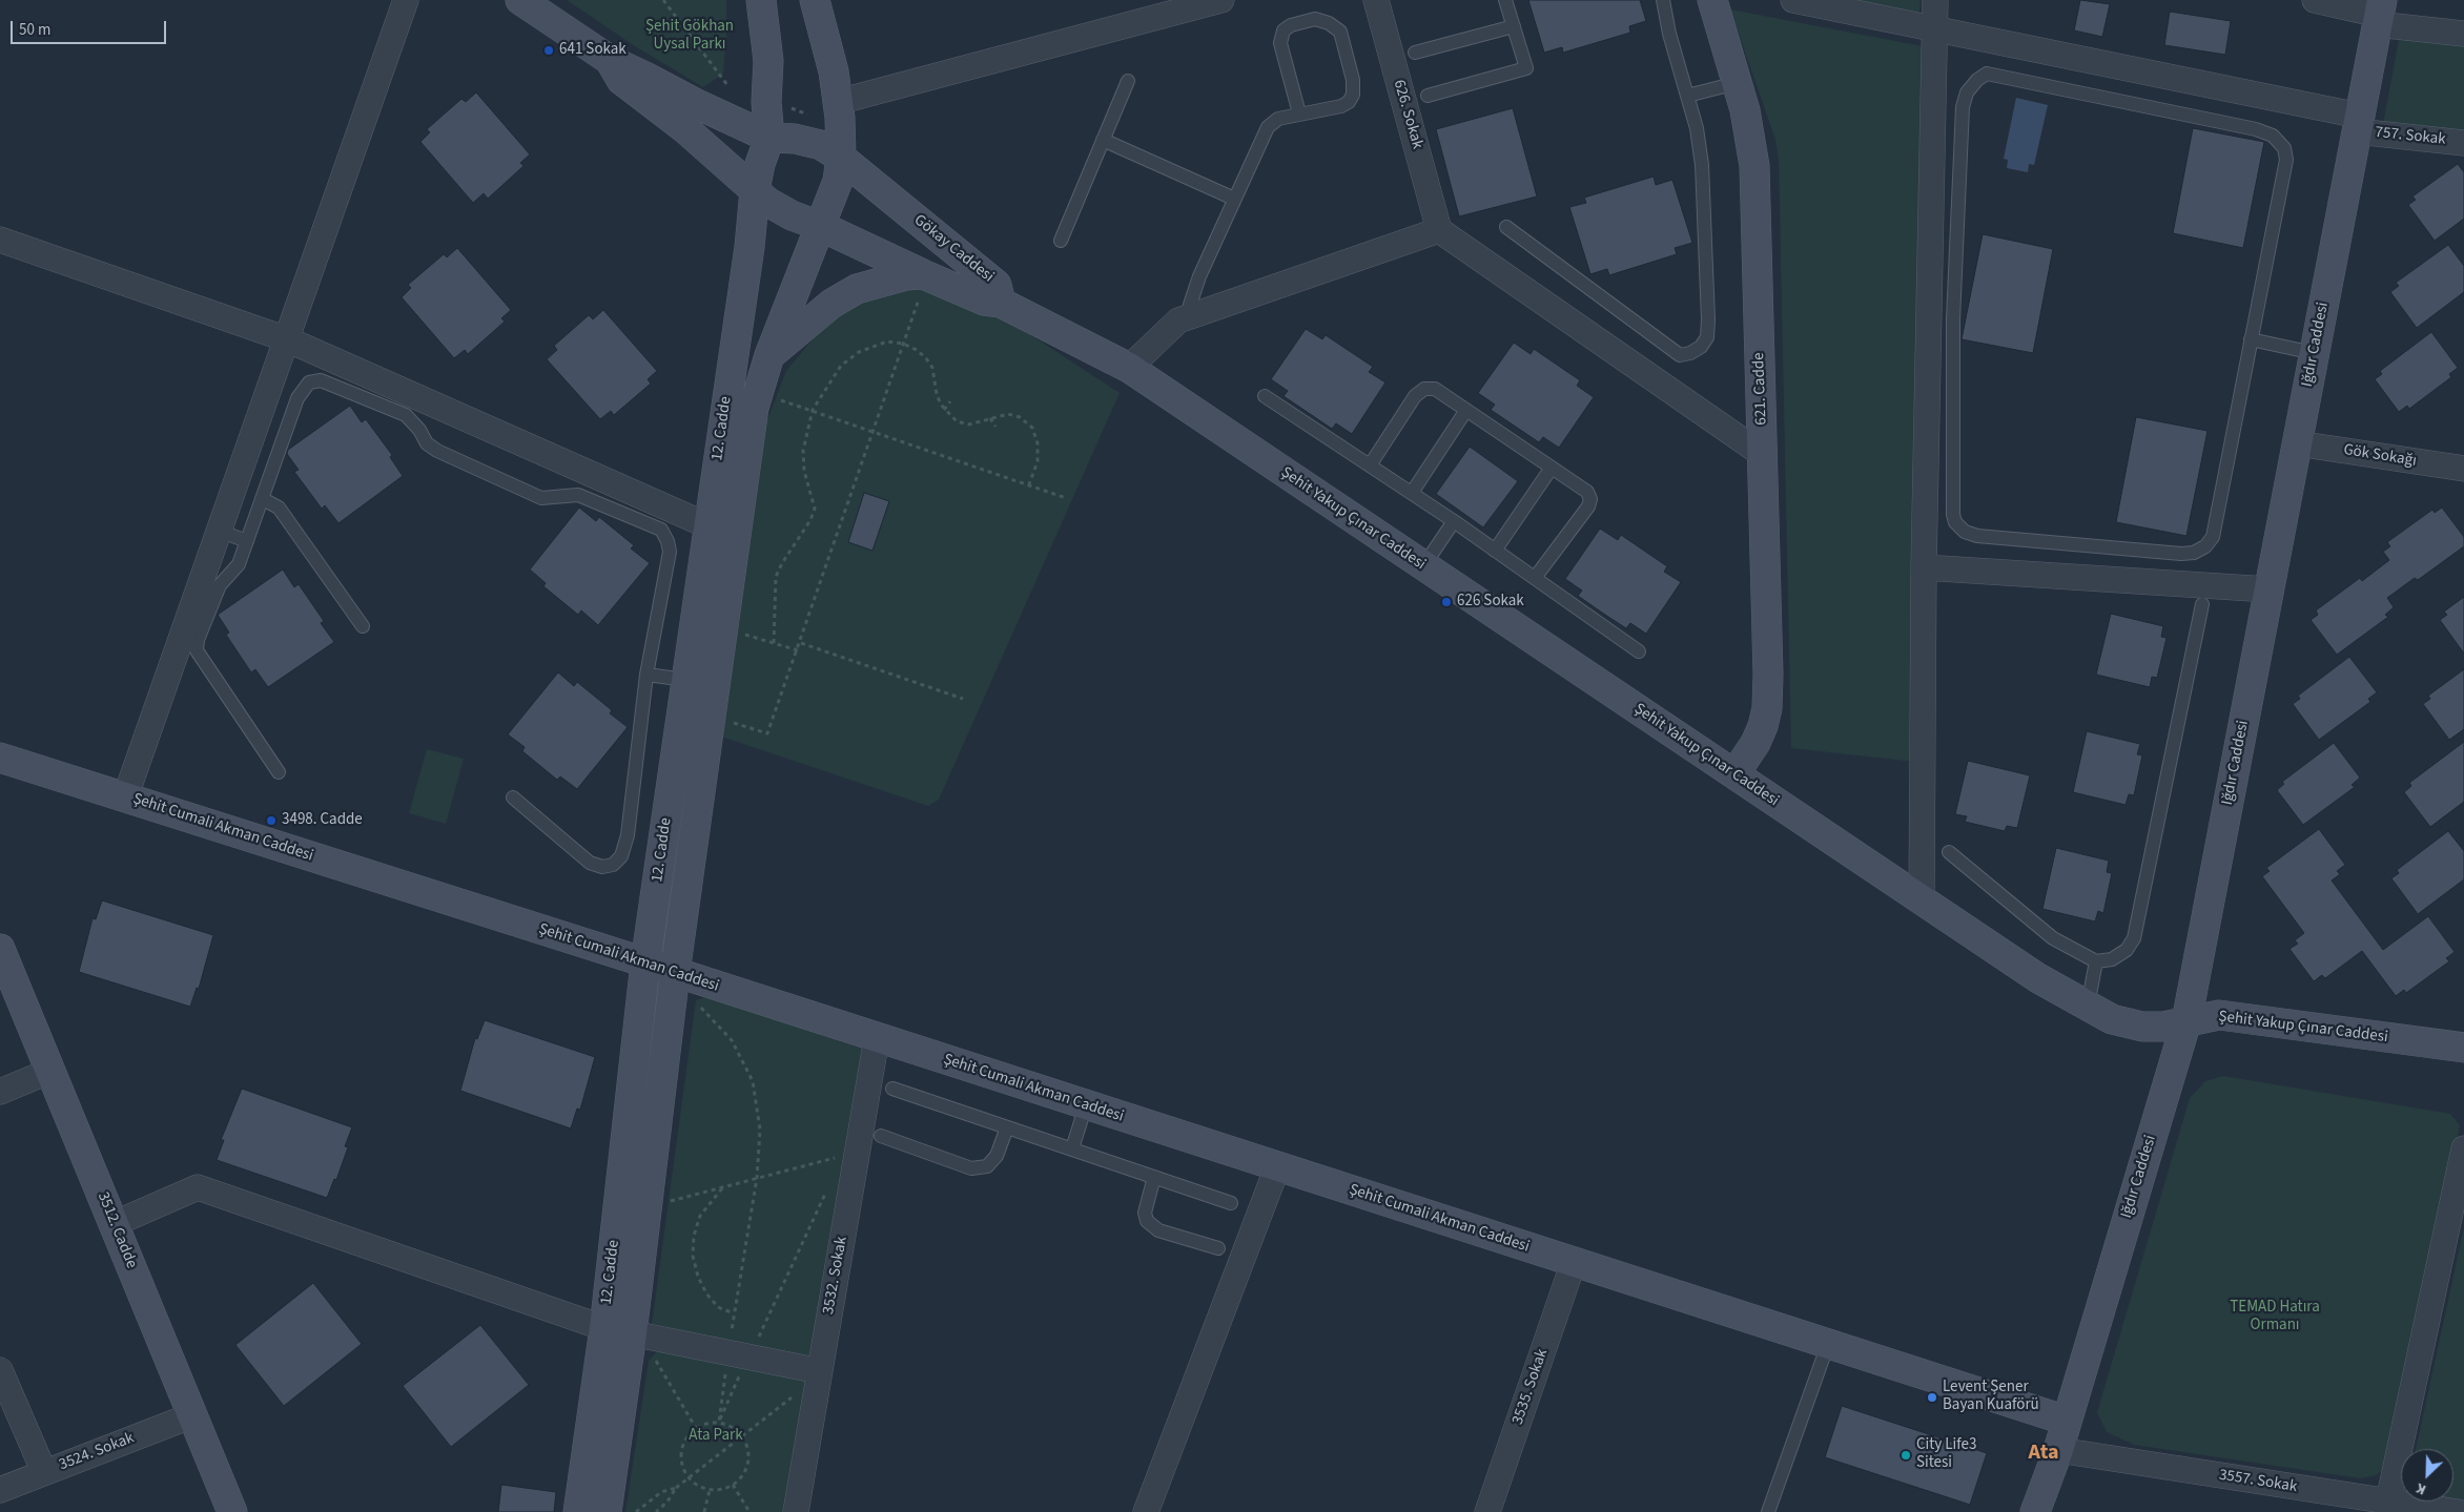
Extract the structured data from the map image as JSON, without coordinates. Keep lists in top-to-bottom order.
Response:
{
  "streets": {
    "main road": [
      "Gökay Caddesi",
      "Iğdır Caddesi",
      "621. Cadde",
      "12. Cadde",
      "Şehit Yakup Çınar Caddesi",
      "Şehit Cumali Akman Caddesi",
      "3512. Cadde"
    ],
    "street": [
      "626. Sokak",
      "757. Sokak",
      "Gök Sokağı",
      "3532. Sokak",
      "3535. Sokak",
      "3524. Sokak",
      "3557. Sokak"
    ]
  },
  "crossings": [
    ["757. Sokak", "Iğdır Caddesi"],
    ["Gökay Caddesi", "12. Cadde"],
    ["Gökay Caddesi", "Şehit Yakup Çınar Caddesi"],
    ["Iğdır Caddesi", "Gök Sokağı"],
    ["Iğdır Caddesi", "Şehit Yakup Çınar Caddesi"],
    ["Iğdır Caddesi", "Şehit Cumali Akman Caddesi"],
    ["Iğdır Caddesi", "3557. Sokak"],
    ["621. Cadde", "Şehit Yakup Çınar Caddesi"],
    ["12. Cadde", "Şehit Cumali Akman Caddesi"],
    ["Şehit Cumali Akman Caddesi", "3532. Sokak"],
    ["Şehit Cumali Akman Caddesi", "3535. Sokak"],
    ["3512. Cadde", "3524. Sokak"]
  ],
  "districts": ["Ata"],
  "parks": ["Şehit Gökhan Uysal Parkı", "TEMAD Hatıra Ormanı", "Ata Park"],
  "places": [
    "641 Sokak",
    "626 Sokak",
    "3498. Cadde",
    "Levent Şener Bayan Kuaförü",
    "City Life3 Sitesi"
  ],
  "scale_bar": "50 m",
  "north": "bottom left"
}
